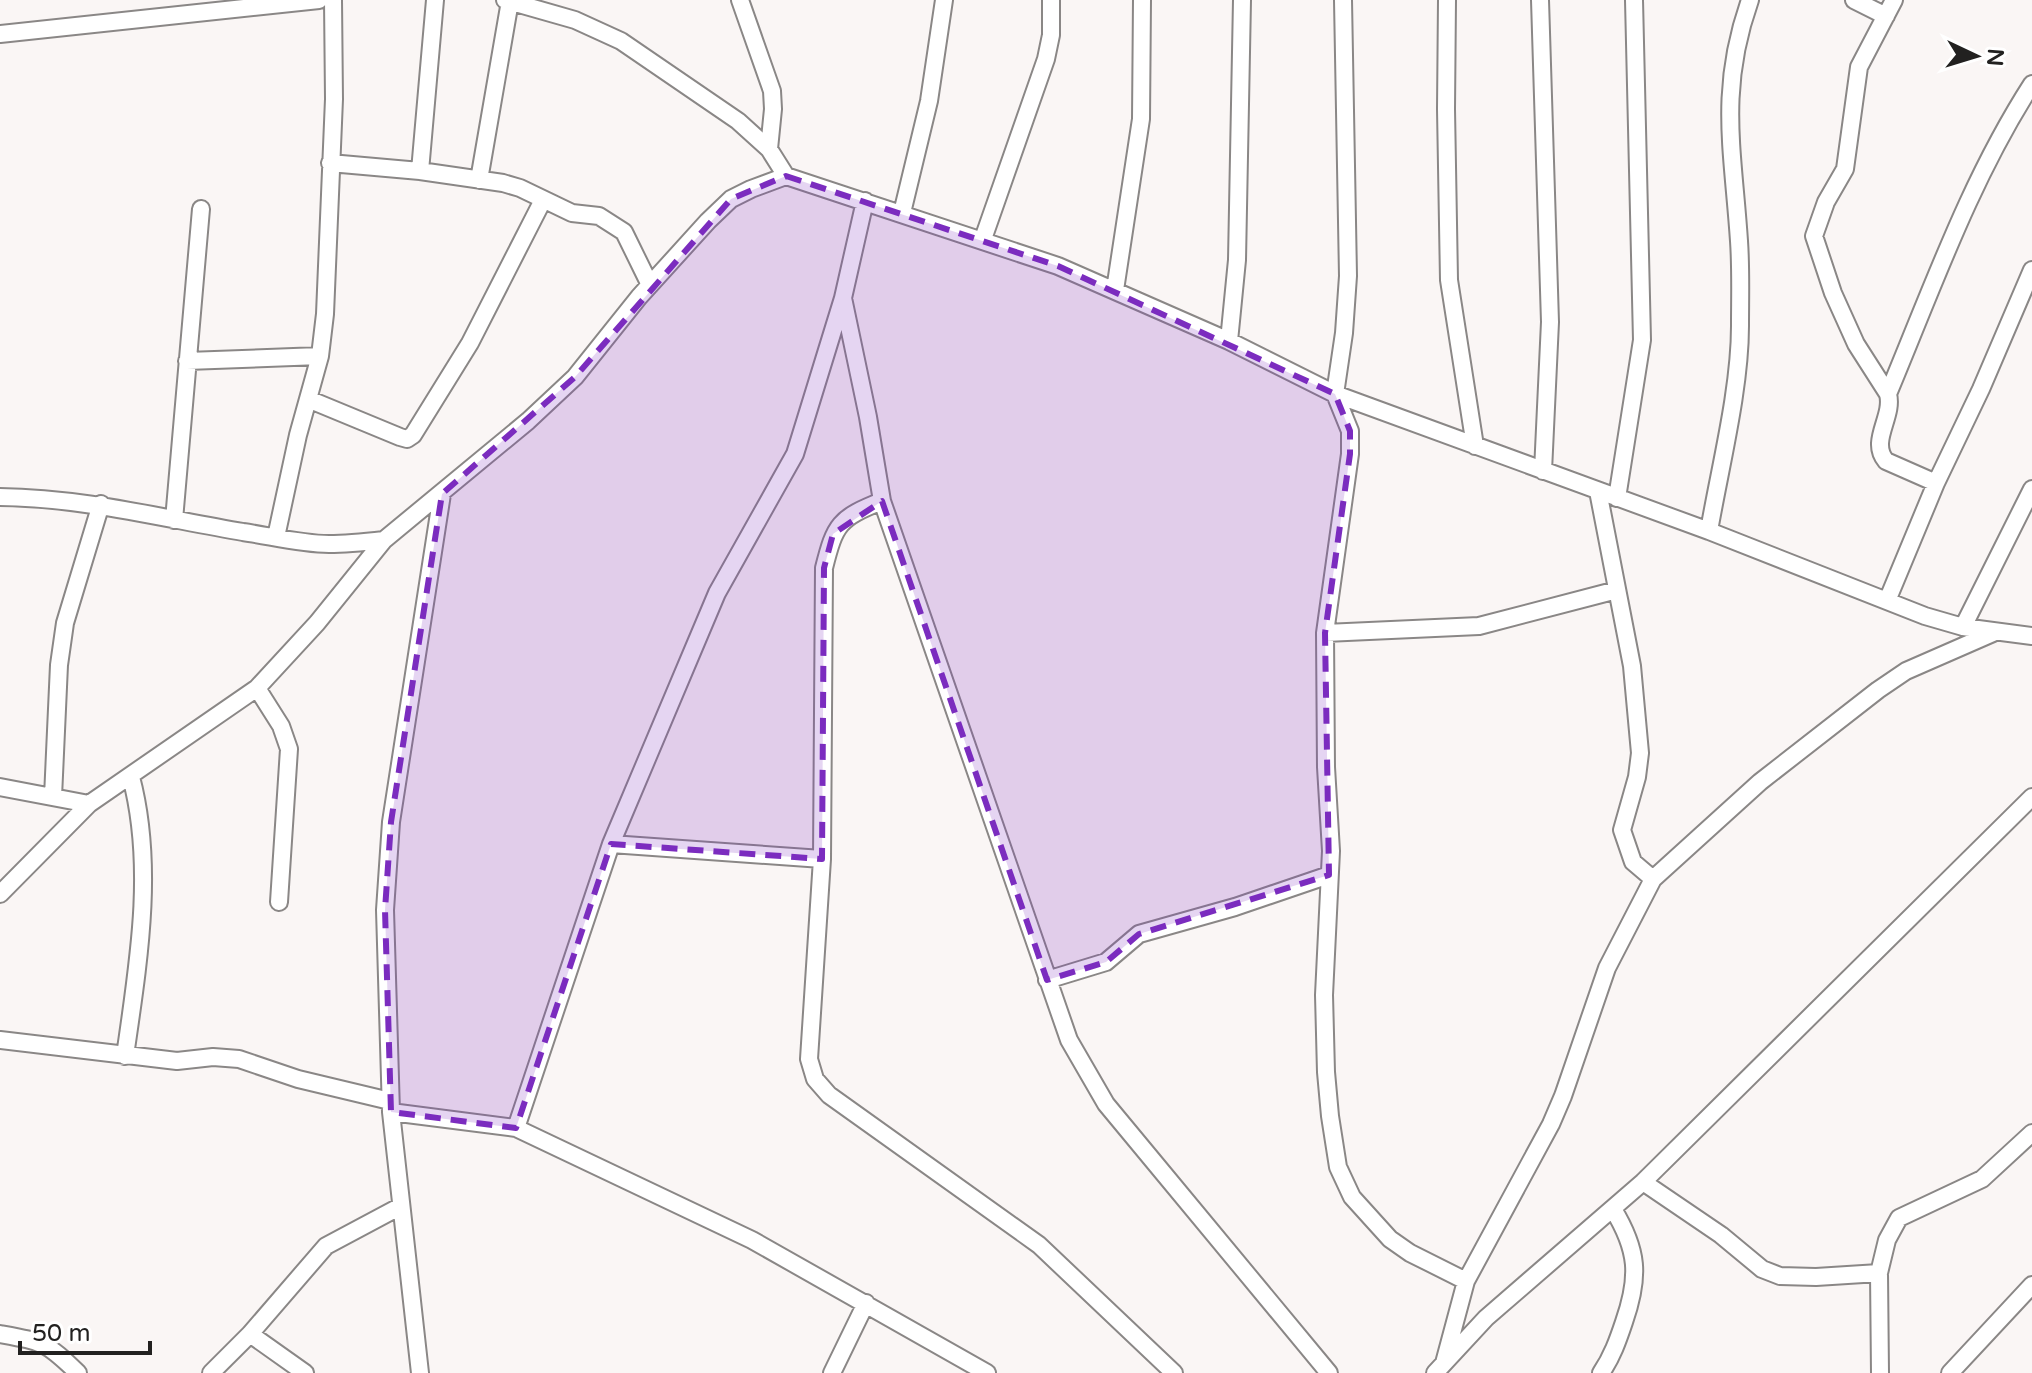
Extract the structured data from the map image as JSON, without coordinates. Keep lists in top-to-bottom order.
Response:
{
  "scale_bar": "50 m",
  "north": "right"
}
